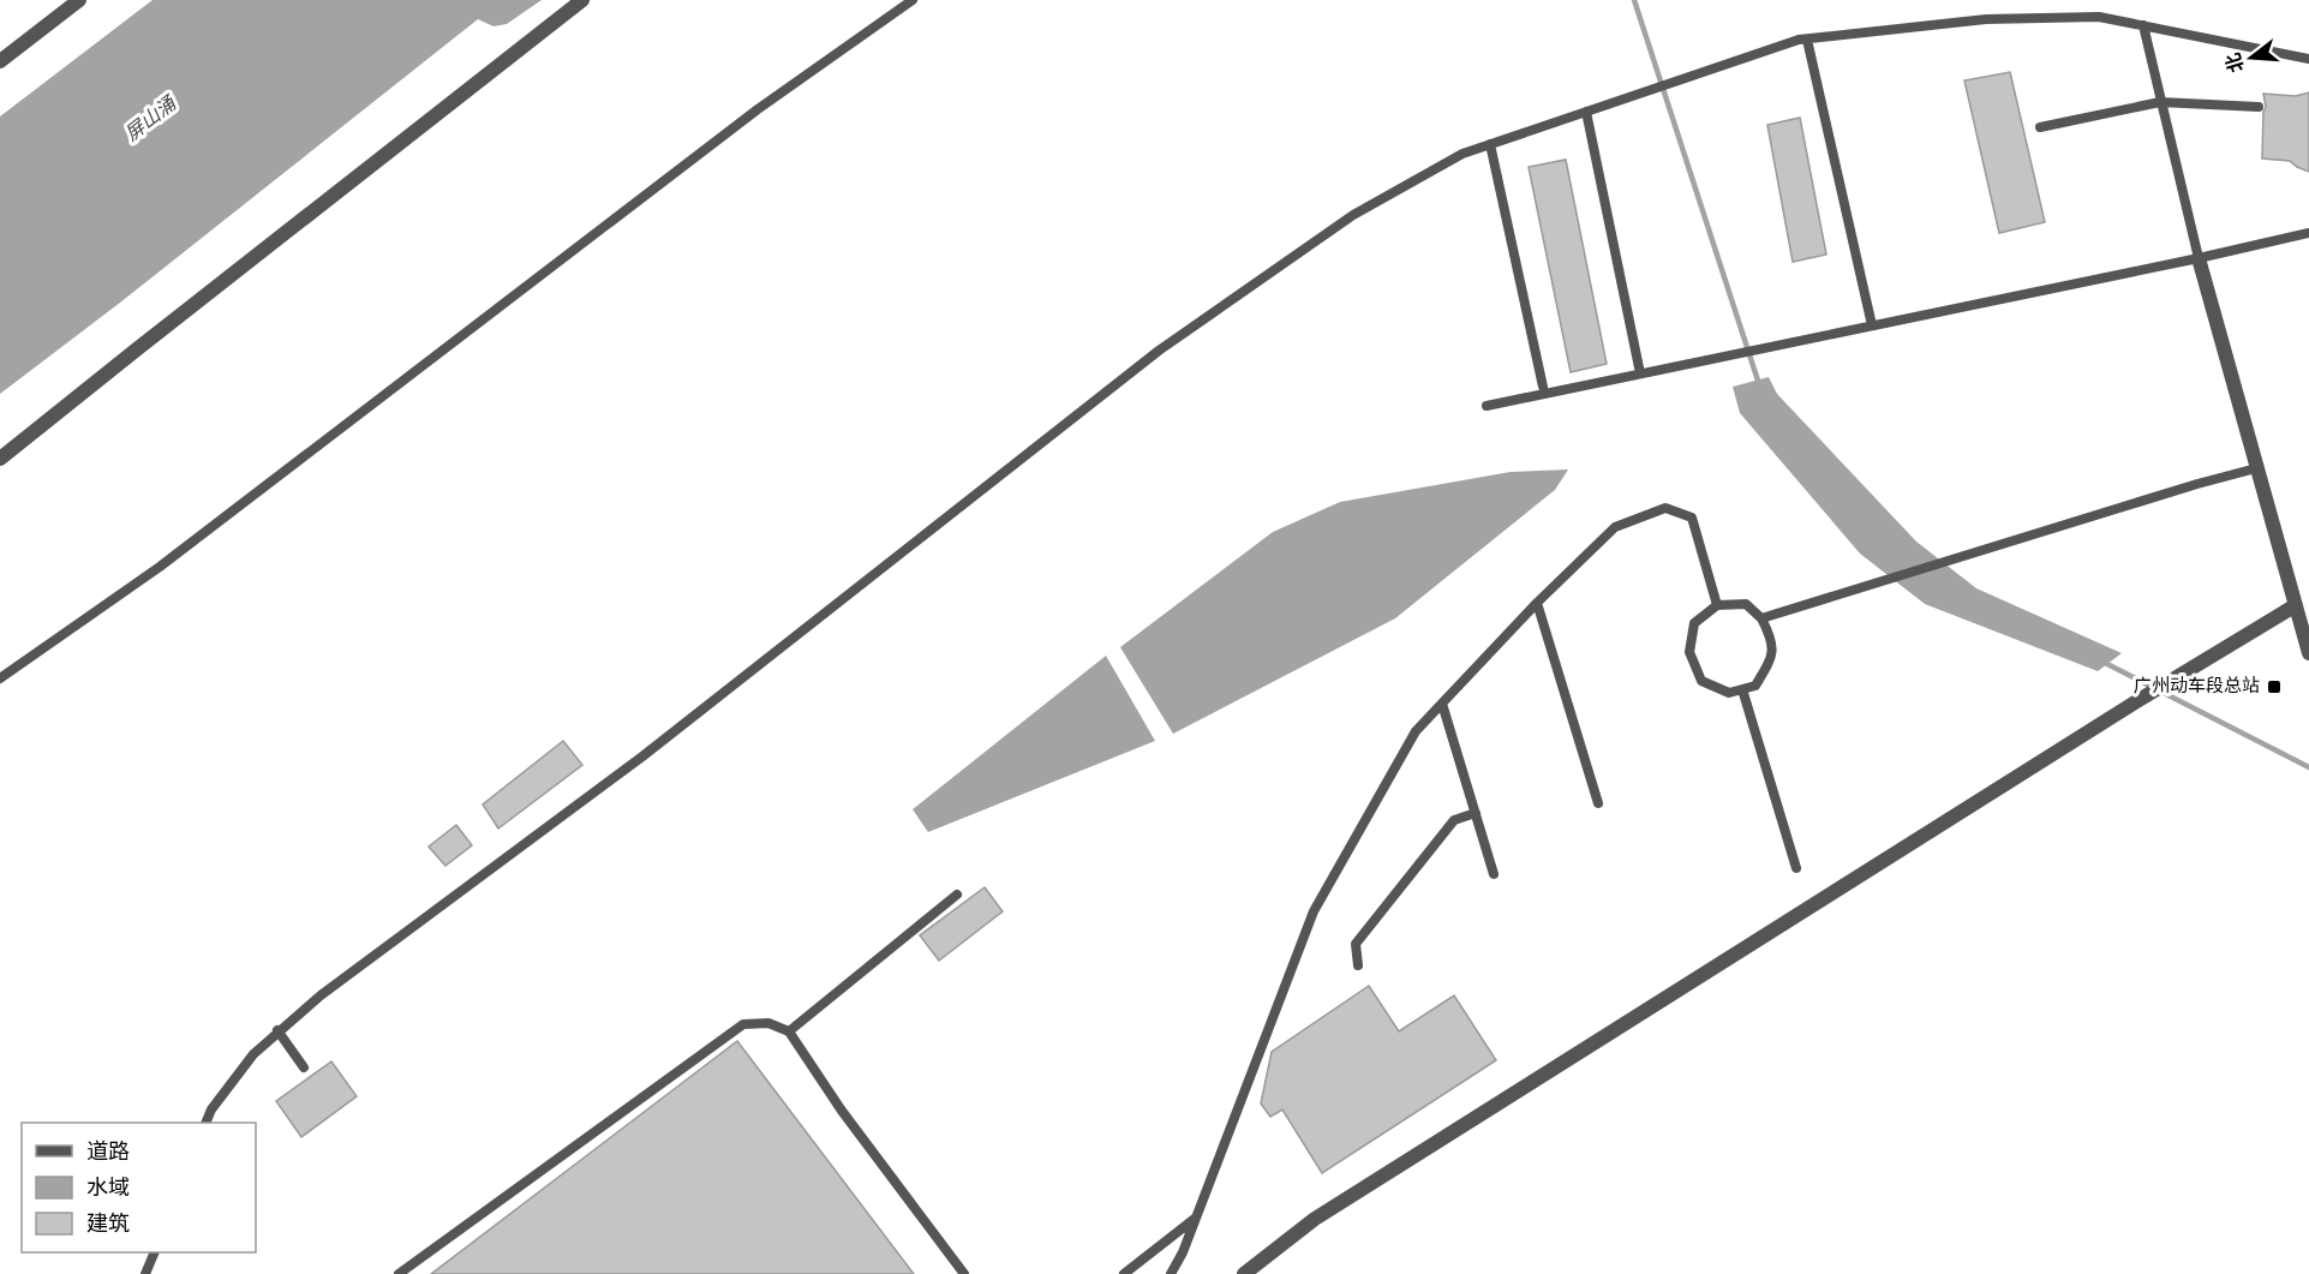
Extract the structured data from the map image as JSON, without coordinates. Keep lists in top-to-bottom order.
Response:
{
  "water": ["屏山涌"],
  "places": {
    "transit": ["广州动车段总站"]
  },
  "legend": ["道路", "水域", "建筑"],
  "north": "left"
}
